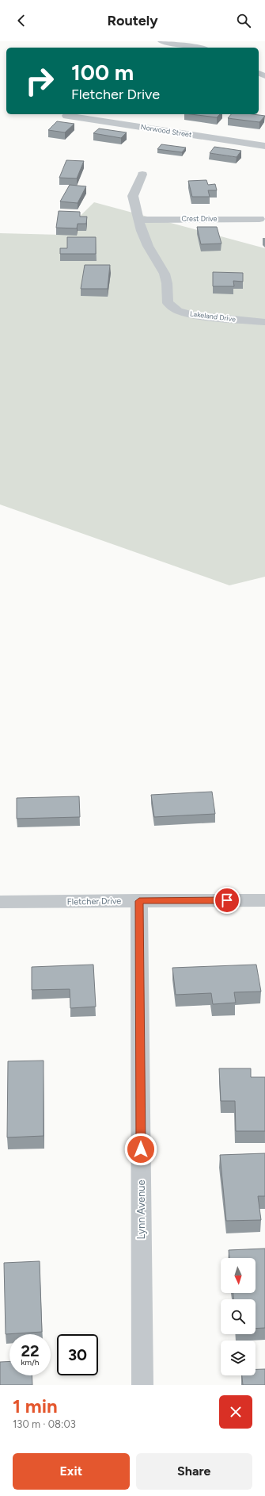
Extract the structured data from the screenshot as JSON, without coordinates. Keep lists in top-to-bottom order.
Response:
{
  "streets": {
    "street": [
      "Norwood Street",
      "Crest Drive",
      "Lakeland Drive",
      "Fletcher Drive",
      "Lynn Avenue"
    ]
  },
  "crossings": [
    ["Crest Drive", "Lakeland Drive"],
    ["Fletcher Drive", "Lynn Avenue"]
  ],
  "north": "bottom",
  "page": {
    "header": "Routely",
    "turn": ["100 m", "Fletcher Drive"],
    "speed": "22 km/h",
    "limit": "30",
    "heading": ["1 min", "130 m · 08:03"],
    "buttons": ["Exit", "Share"]
  }
}
